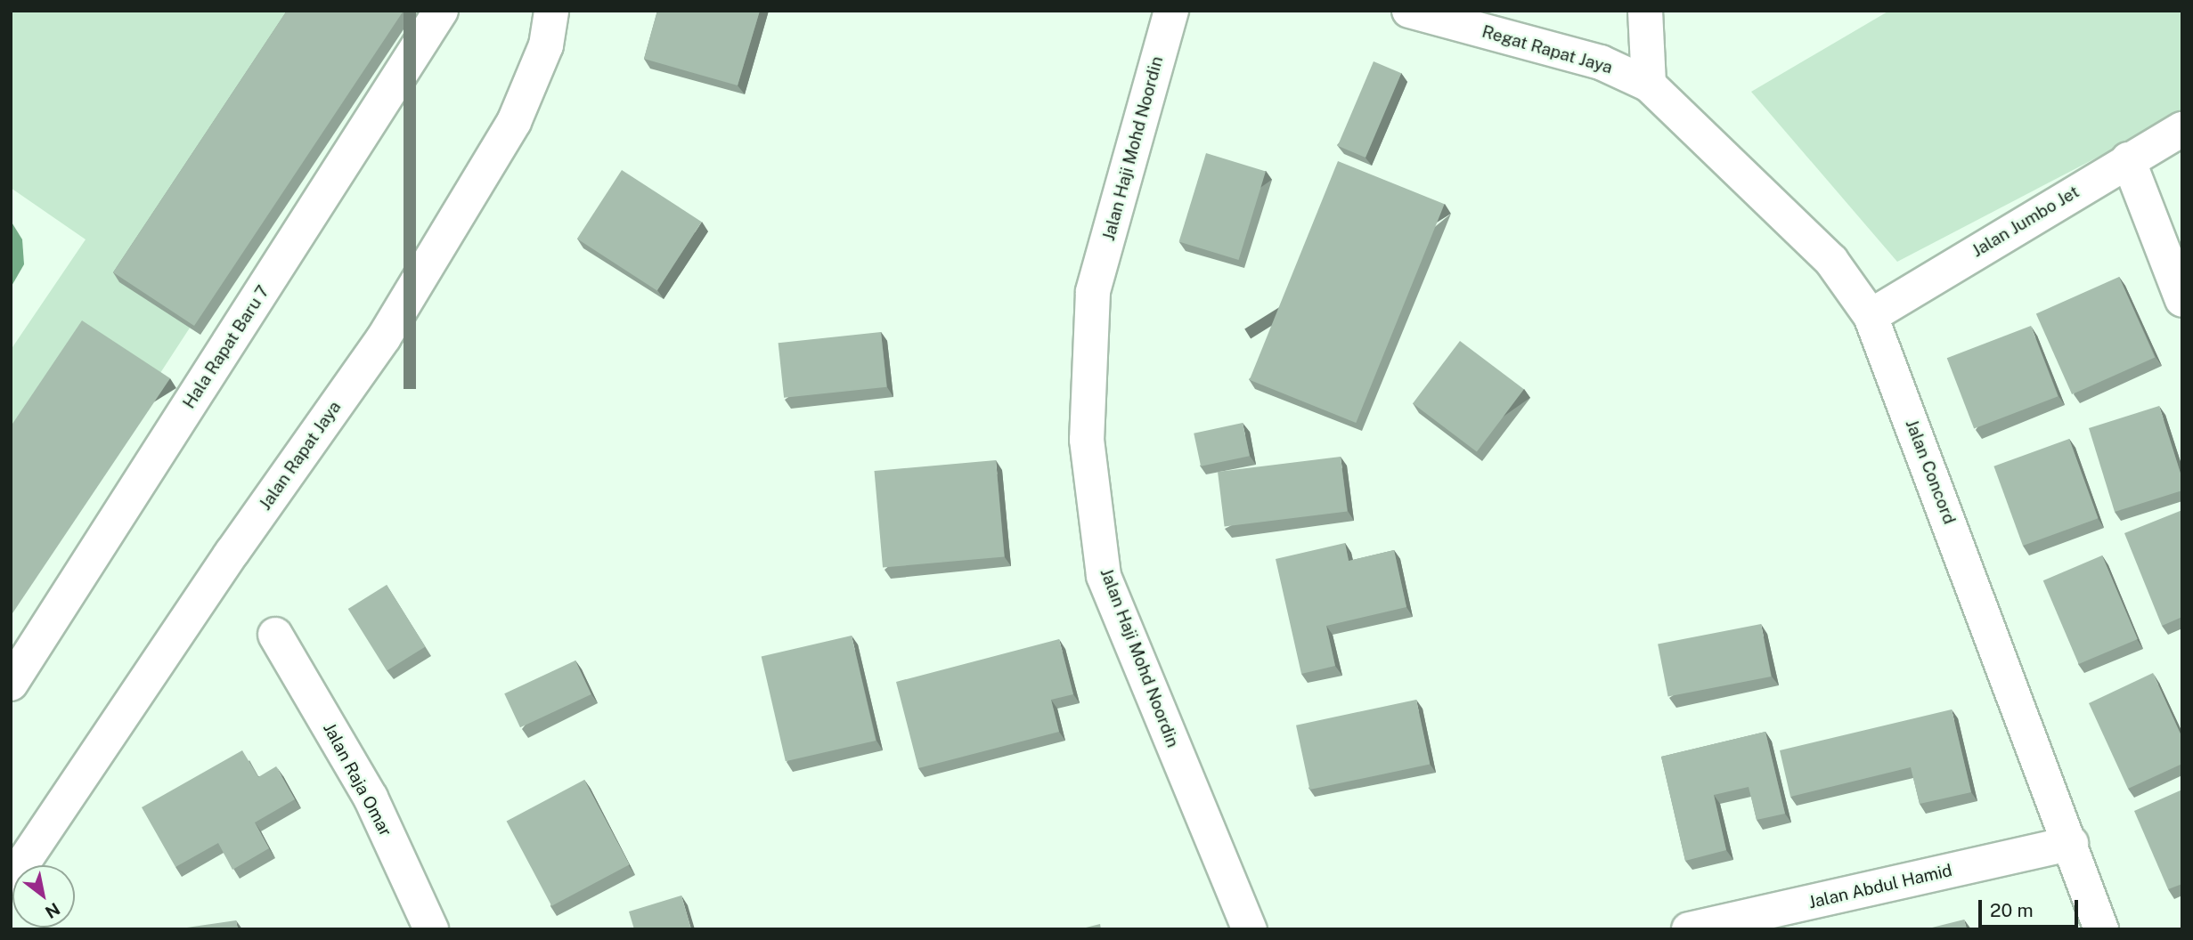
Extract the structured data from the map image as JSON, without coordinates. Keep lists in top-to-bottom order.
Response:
{
  "streets": {
    "street": [
      "Regat Rapat Jaya",
      "Jalan Haji Mohd Noordin",
      "Jalan Jumbo Jet",
      "Hala Rapat Baru 7",
      "Jalan Rapat Jaya",
      "Jalan Concord",
      "Jalan Raja Omar",
      "Jalan Abdul Hamid"
    ]
  },
  "crossings": [
    ["Regat Rapat Jaya", "Jalan Concord"],
    ["Jalan Jumbo Jet", "Jalan Concord"],
    ["Jalan Concord", "Jalan Abdul Hamid"]
  ],
  "scale_bar": "20 m",
  "north": "bottom right"
}
